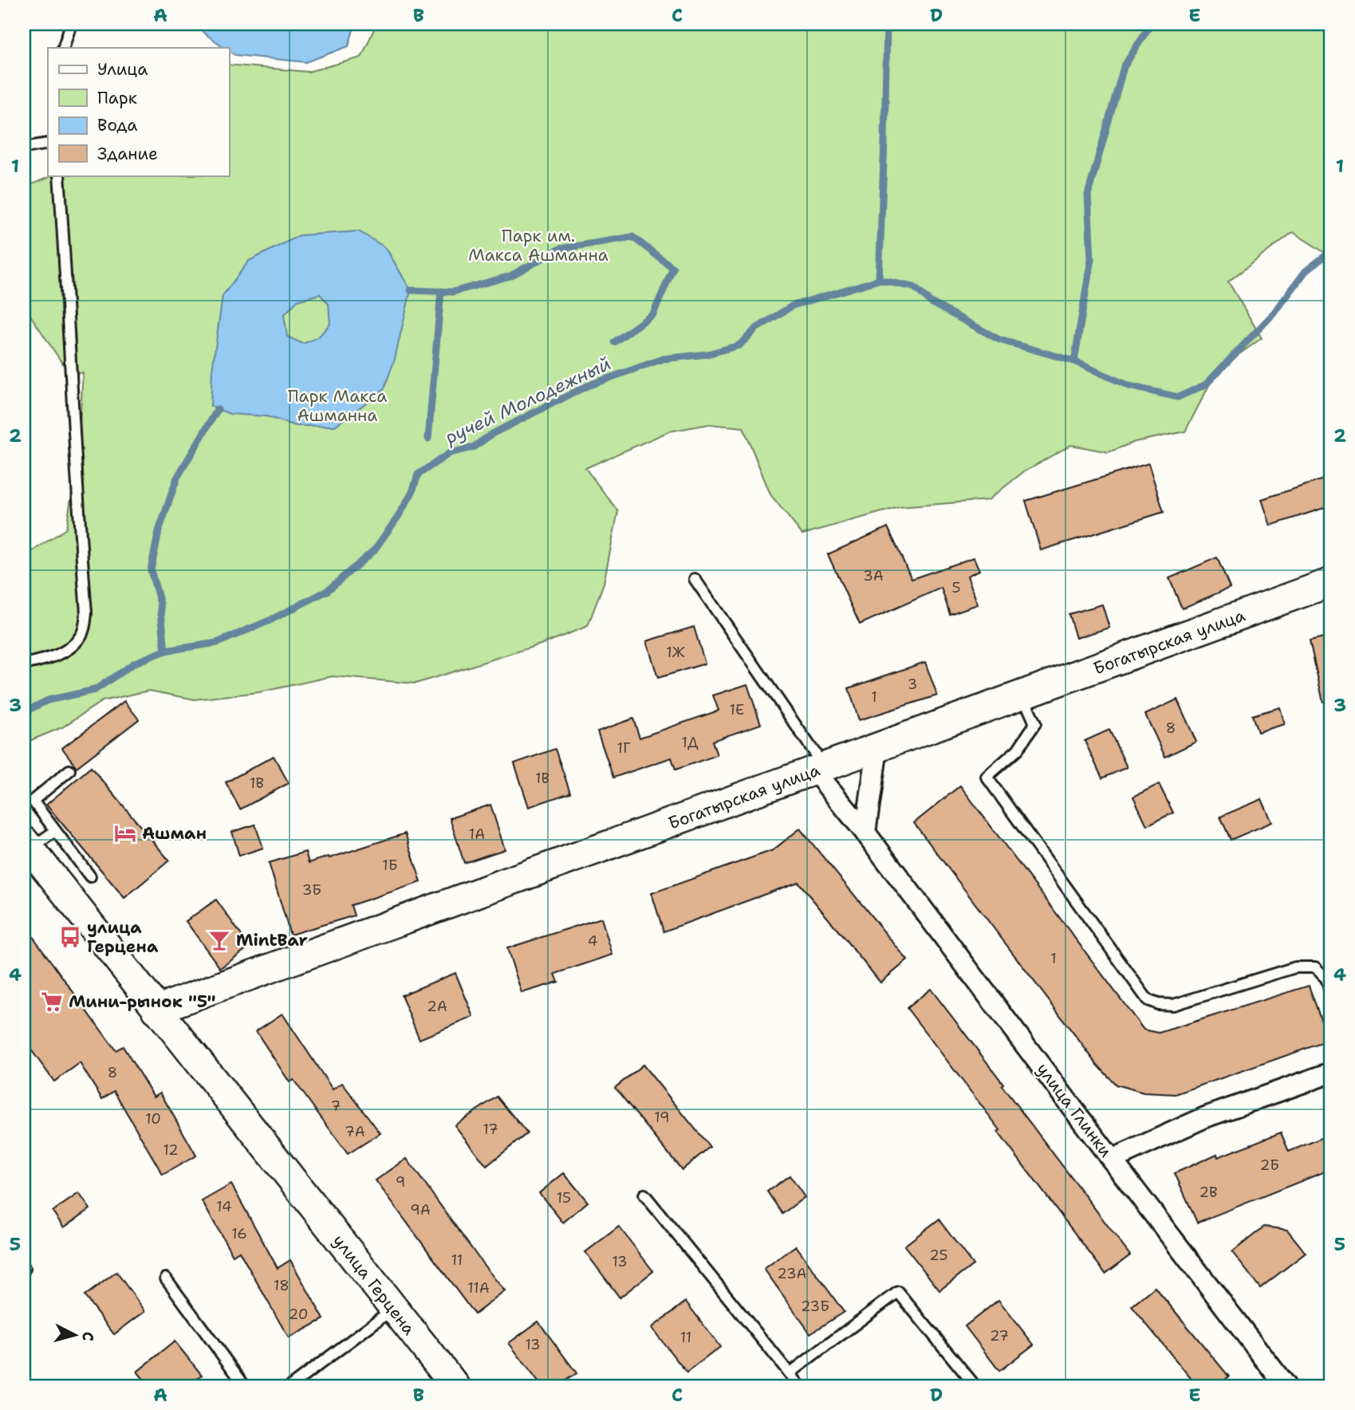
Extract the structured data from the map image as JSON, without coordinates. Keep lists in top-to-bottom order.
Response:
{
  "streets": {
    "street": ["Богатырская улица", "улица Глинки", "улица Герцена"]
  },
  "crossings": [
    ["Богатырская улица", "улица Глинки"],
    ["Богатырская улица", "улица Герцена"]
  ],
  "water": ["ручей Молодежный"],
  "parks": ["Парк им. Макса Ашманна", "Парк Макса Ашманна"],
  "places": {
    "hotel": ["Ашман"],
    "bus stop": ["улица Герцена"],
    "bar": ["MintBar"],
    "supermarket": ["Мини-рынок \"5\""]
  },
  "house_numbers": [
    "3А",
    "5",
    "1Ж",
    "3",
    "1",
    "1Е",
    "8",
    "1Д",
    "1Г",
    "1В",
    "1В",
    "1А",
    "1Б",
    "3Б",
    "4",
    "1",
    "2А",
    "8",
    "7",
    "19",
    "10",
    "17",
    "7А",
    "12",
    "2Б",
    "9",
    "2В",
    "15",
    "14",
    "9А",
    "16",
    "25",
    "11",
    "13",
    "23А",
    "18",
    "11А",
    "23Б",
    "20",
    "27",
    "11",
    "13"
  ],
  "legend": [
    "Улица",
    "Парк",
    "Вода",
    "Здание"
  ],
  "north": "right",
  "grid": {
    "columns": [
      "A",
      "B",
      "C",
      "D",
      "E"
    ],
    "rows": [
      "1",
      "2",
      "3",
      "4",
      "5"
    ]
  }
}
